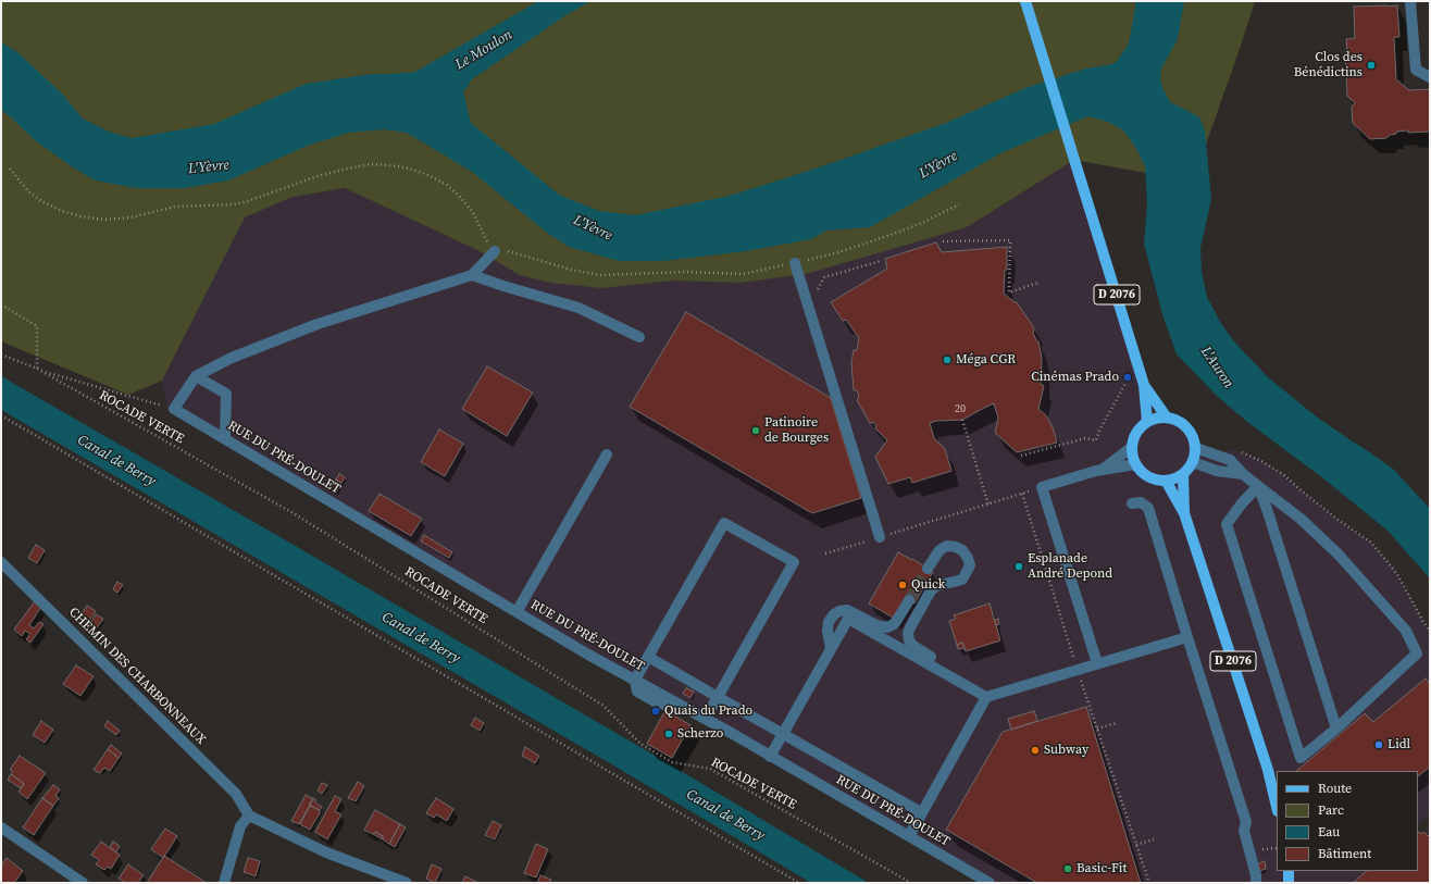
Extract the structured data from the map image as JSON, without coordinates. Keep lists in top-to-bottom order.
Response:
{
  "streets": {
    "main road": ["D 2076"],
    "street": ["RUE DU PRÉ-DOULET", "CHEMIN DES CHARBONNEAUX"],
    "path": ["ROCADE VERTE"]
  },
  "water": [
    "Le Moulon",
    "L'Yèvre",
    "L'Auron",
    "Canal de Berry"
  ],
  "places": [
    "Clos des Bénédictins",
    "Méga CGR",
    "Cinémas Prado",
    "Patinoire de Bourges",
    "Esplanade André Depond",
    "Quick",
    "Quais du Prado",
    "Scherzo",
    "Lidl",
    "Subway",
    "Basic-Fit"
  ],
  "house_numbers": ["20"],
  "legend": [
    "Route",
    "Parc",
    "Eau",
    "Bâtiment"
  ]
}
